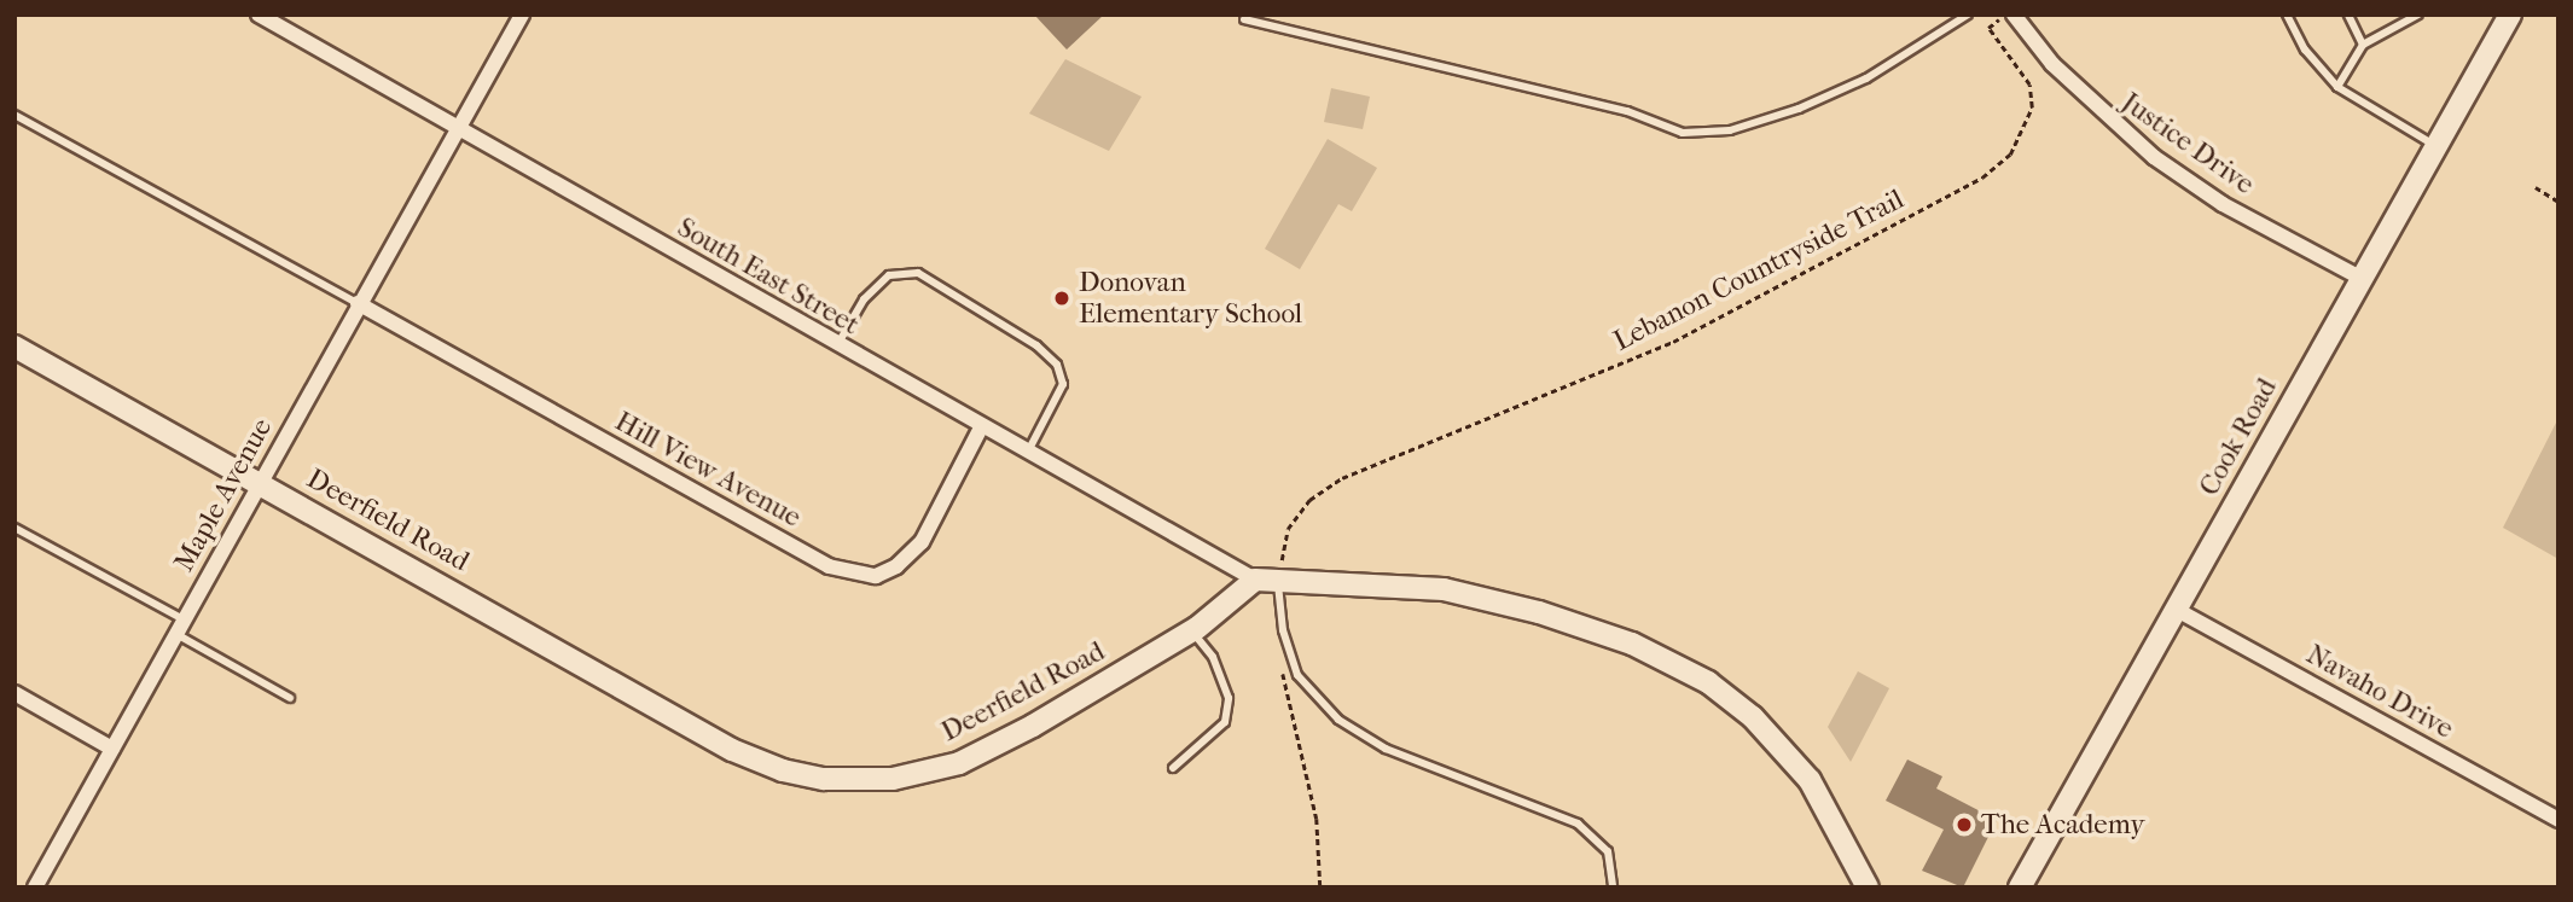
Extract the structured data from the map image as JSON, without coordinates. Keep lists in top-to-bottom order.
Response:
{
  "streets": {
    "street": [
      "Justice Drive",
      "South East Street",
      "Cook Road",
      "Hill View Avenue",
      "Maple Avenue",
      "Deerfield Road",
      "Navaho Drive"
    ],
    "path": ["Lebanon Countryside Trail"]
  },
  "crossings": [
    ["Justice Drive", "Cook Road"],
    ["South East Street", "Hill View Avenue"],
    ["South East Street", "Maple Avenue"],
    ["South East Street", "Deerfield Road"],
    ["Cook Road", "Navaho Drive"],
    ["Hill View Avenue", "Maple Avenue"],
    ["Maple Avenue", "Deerfield Road"]
  ],
  "places": ["Donovan Elementary School", "The Academy"]
}
